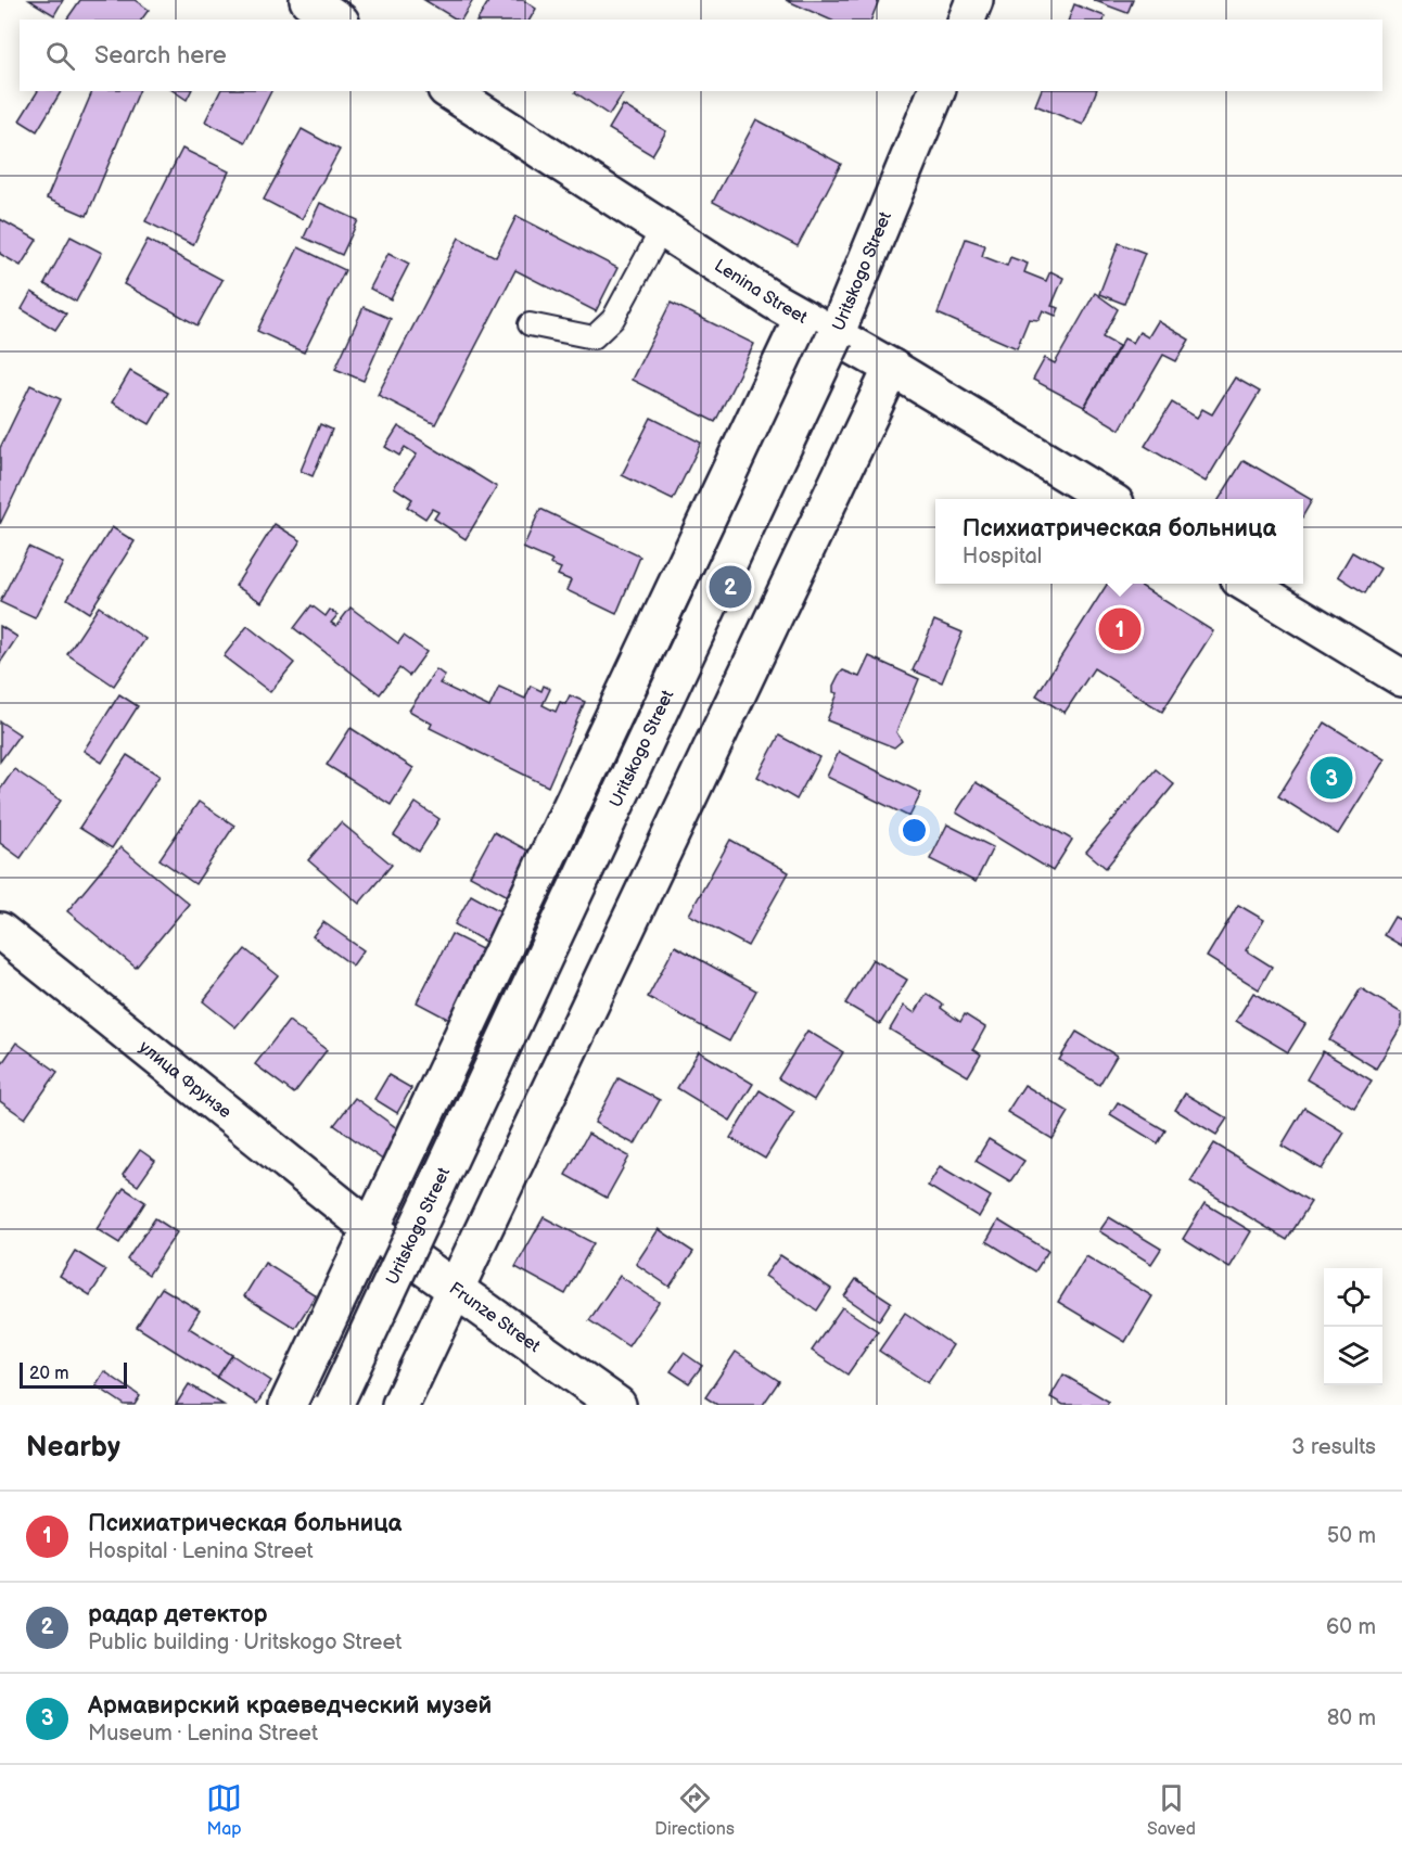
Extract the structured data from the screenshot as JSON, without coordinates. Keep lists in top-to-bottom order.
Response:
{
  "streets": {
    "street": [
      "Uritskogo Street",
      "Lenina Street",
      "улица Фрунзе",
      "Frunze Street"
    ]
  },
  "crossings": [
    ["Uritskogo Street", "Lenina Street"],
    ["Uritskogo Street", "улица Фрунзе"],
    ["Uritskogo Street", "Frunze Street"],
    ["улица Фрунзе", "Frunze Street"]
  ],
  "scale_bar": "20 m",
  "page": {
    "search": "Search here",
    "popup": ["Психиатрическая больница", "Hospital"],
    "pins": ["2", "1", "3"],
    "scale": "20 m",
    "heading": ["Nearby", "3 results"],
    "list": [
      {
        "mark": "1",
        "name": "Психиатрическая больница",
        "note": "Hospital · Lenina Street",
        "value": "50 m"
      },
      {
        "mark": "2",
        "name": "радар детектор",
        "note": "Public building · Uritskogo Street",
        "value": "60 m"
      },
      {
        "mark": "3",
        "name": "Армавирский краеведческий музей",
        "note": "Museum · Lenina Street",
        "value": "80 m"
      }
    ],
    "nav": ["Map", "Directions", "Saved"]
  }
}
